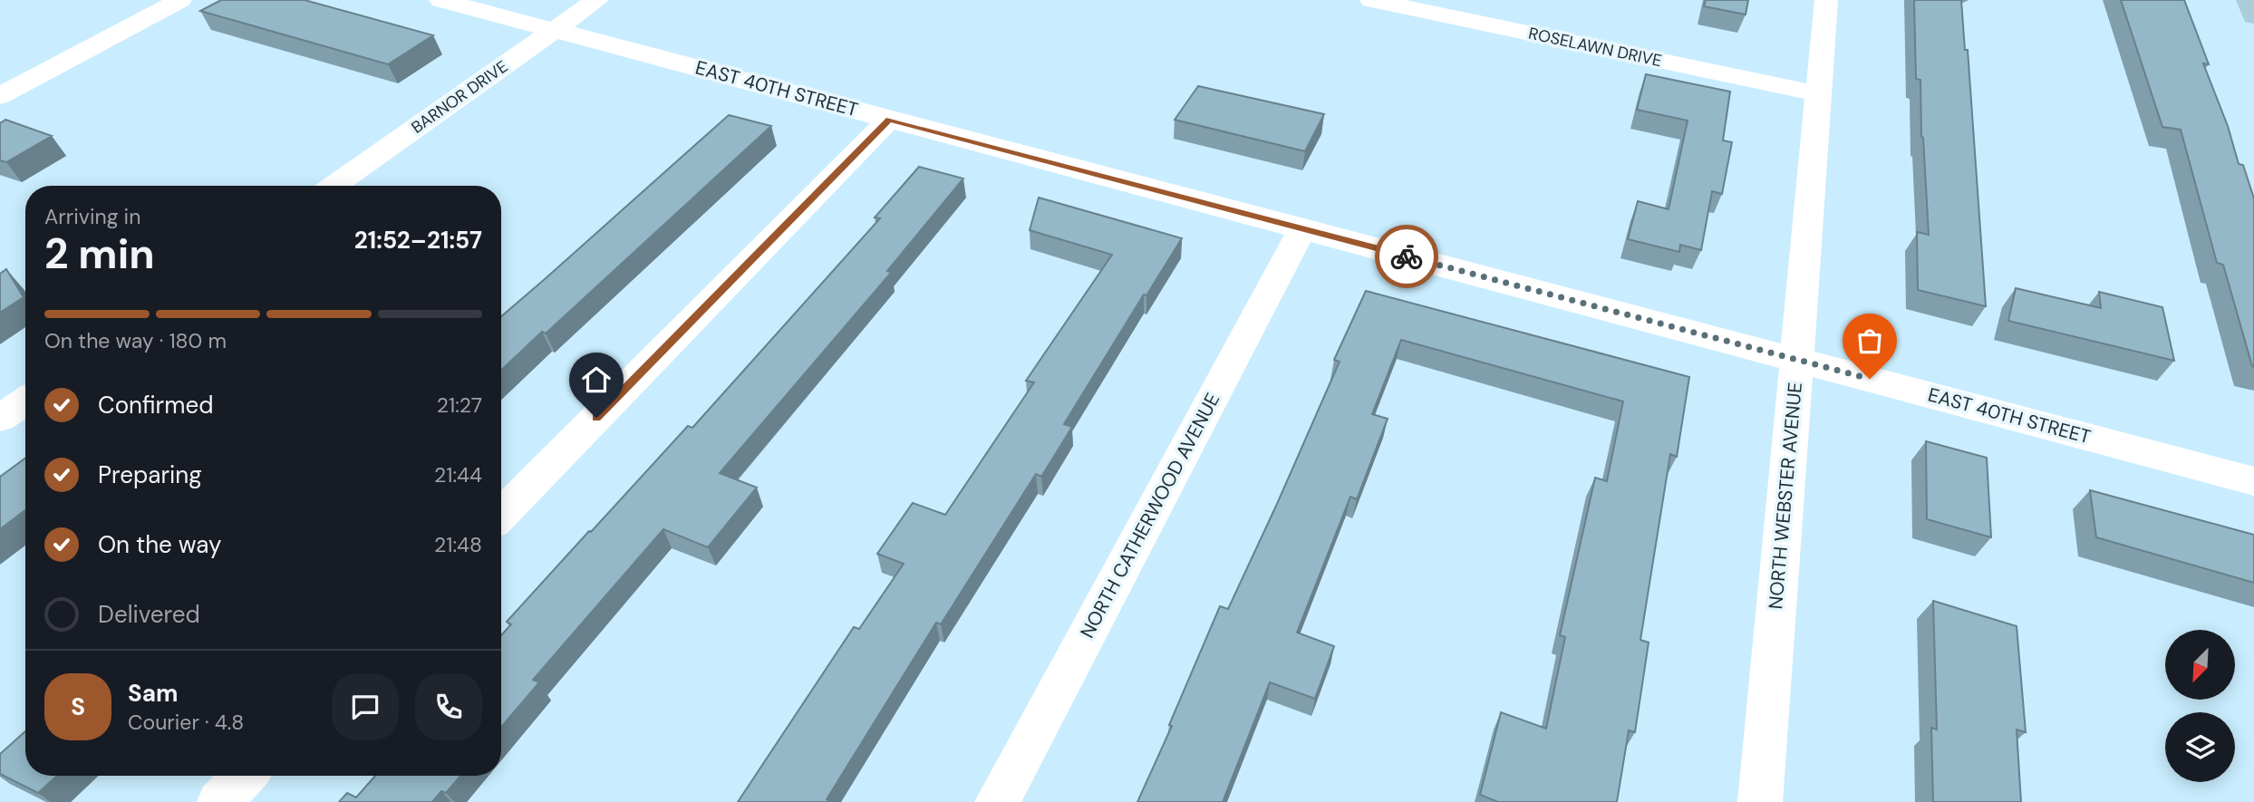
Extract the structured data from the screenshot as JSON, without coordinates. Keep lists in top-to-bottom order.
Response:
{
  "streets": {
    "street": [
      "ROSELAWN DRIVE",
      "EAST 40TH STREET",
      "BARNOR DRIVE",
      "NORTH WEBSTER AVENUE",
      "NORTH CATHERWOOD AVENUE"
    ]
  },
  "crossings": [
    ["ROSELAWN DRIVE", "NORTH WEBSTER AVENUE"],
    ["EAST 40TH STREET", "BARNOR DRIVE"],
    ["EAST 40TH STREET", "NORTH WEBSTER AVENUE"],
    ["EAST 40TH STREET", "NORTH CATHERWOOD AVENUE"]
  ],
  "north": "bottom left",
  "page": {
    "heading": ["2 min", "Arriving in", "21:52–21:57"],
    "panel": ["Sam", "Courier · 4.8"],
    "bar": "On the way · 180 m",
    "list": [
      ["Confirmed", "21:27"],
      ["Preparing", "21:44"],
      ["On the way", "21:48"],
      "Delivered"
    ],
    "round": "S"
  }
}
